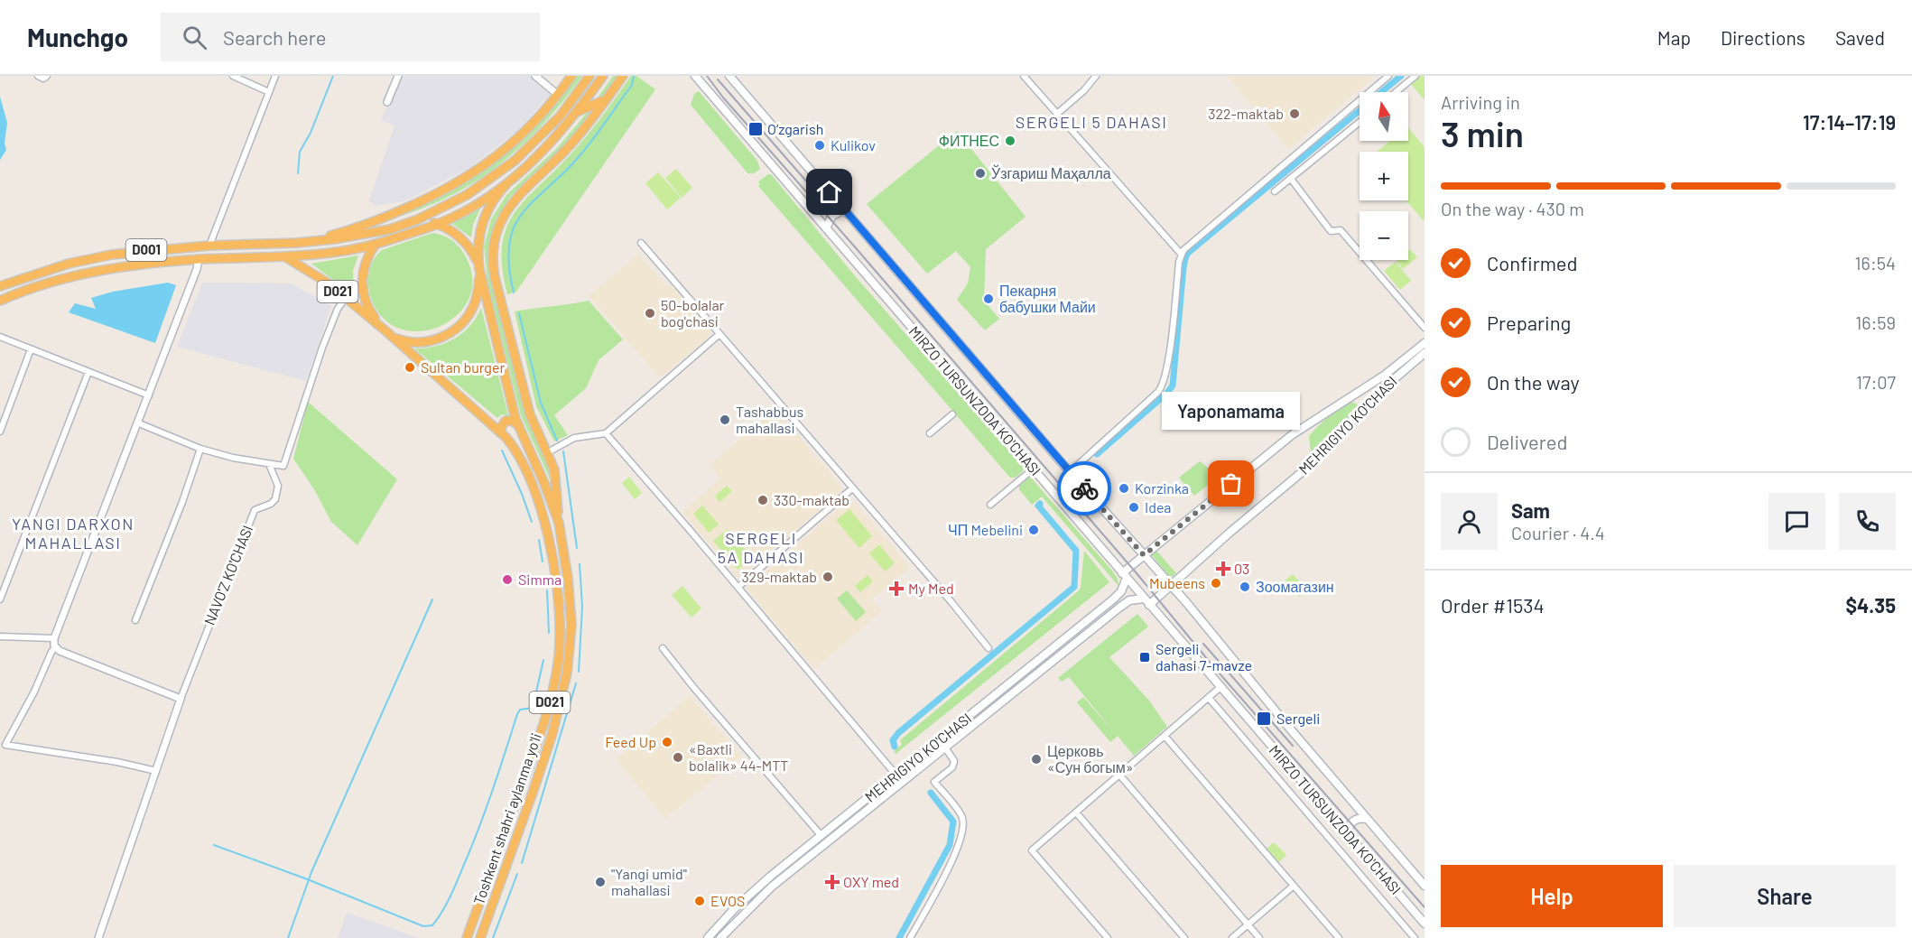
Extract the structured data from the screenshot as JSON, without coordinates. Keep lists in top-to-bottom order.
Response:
{
  "streets": {
    "highway": ["D001", "D021", "Toshkent shahri aylanma yoʻli"],
    "main road": ["MIRZO TURSUNZODA KO'CHASI", "MEHRIGIYO KO'CHASI"],
    "street": ["NAVO'Z KO'CHASI"]
  },
  "crossings": [
    ["D001", "Toshkent shahri aylanma yoʻli"],
    ["MIRZO TURSUNZODA KO'CHASI", "MEHRIGIYO KO'CHASI"]
  ],
  "districts": ["SERGELI 5 DAHASI", "YANGI DARXON MAHALLASI", "SERGELI 5A DAHASI"],
  "places": {
    "other": [
      "322-maktab",
      "ФИТНЕС",
      "Kulikov",
      "Ўзгариш Маҳалла",
      "Пекарня бабушки Майи",
      "50-bolalar bog'chasi",
      "Sultan burger",
      "Tashabbus mahallasi",
      "Yaponamama",
      "Korzinka",
      "330-maktab",
      "Idea",
      "ЧП Mebelini",
      "329-maktab",
      "Simma",
      "Mubeens",
      "Зоомагазин",
      "Feed Up",
      "«Baxtli bolalik» 44-MTT",
      "Церковь «Сун богым»",
      "\"Yangi umid\" mahallasi",
      "EVOS"
    ],
    "transit": ["O‘zgarish", "Sergeli dahasi 7-mavze", "Sergeli"],
    "health": ["03", "My Med", "OXY med"]
  },
  "north": "top",
  "page": {
    "header": "Munchgo",
    "search": "Search here",
    "nav": ["Map", "Directions", "Saved"],
    "heading": ["3 min", "Arriving in", "17:14–17:19"],
    "panel": [
      "Sam",
      "Courier · 4.4",
      "Order #1534",
      "$4.35"
    ],
    "map_buttons": ["+", "−"],
    "bar": "On the way · 430 m",
    "list": [
      ["Confirmed", "16:54"],
      ["Preparing", "16:59"],
      ["On the way", "17:07"],
      "Delivered"
    ],
    "bubble": "Yaponamama",
    "buttons": ["Help", "Share"]
  }
}
